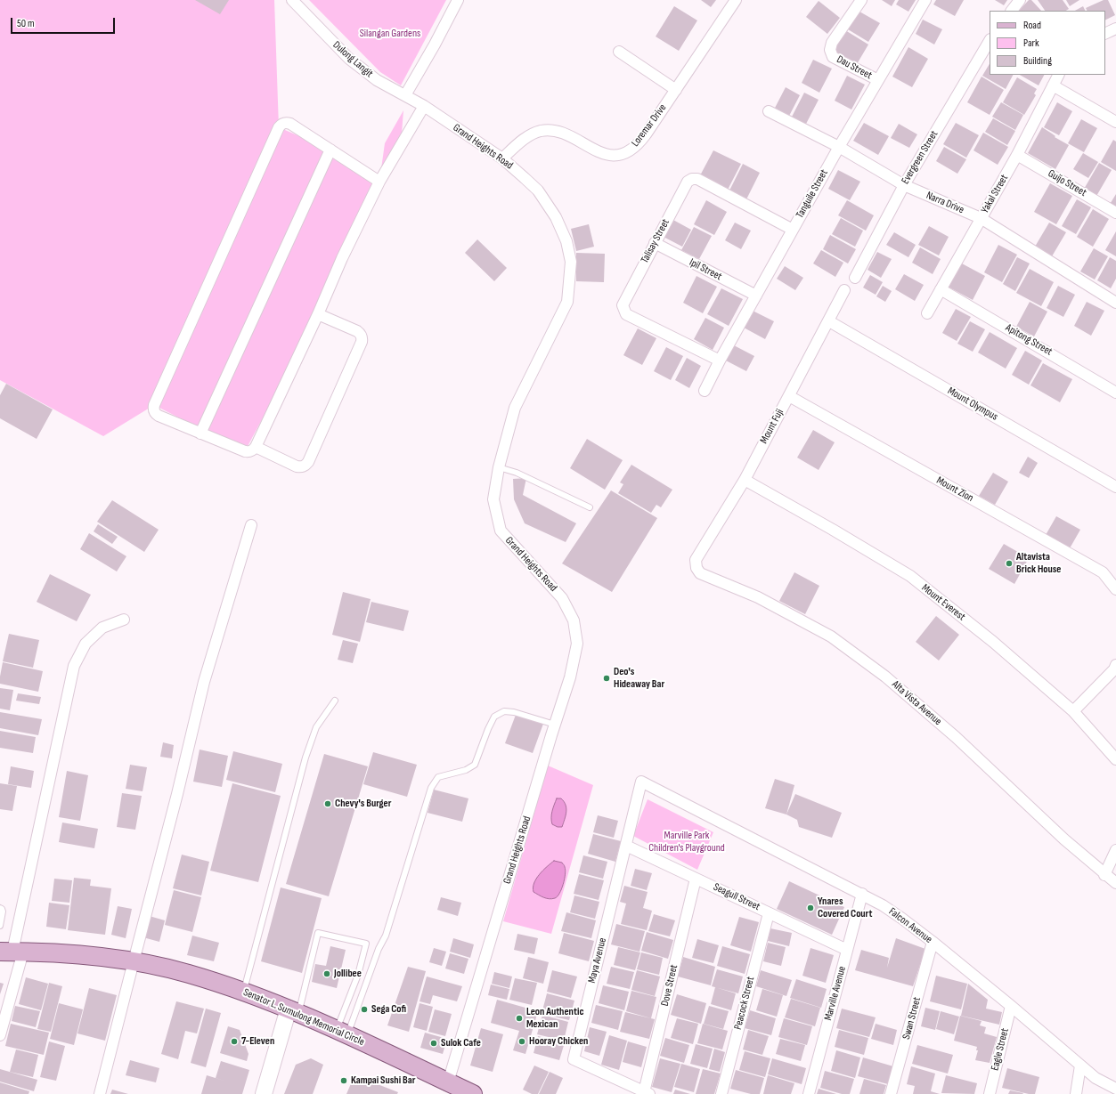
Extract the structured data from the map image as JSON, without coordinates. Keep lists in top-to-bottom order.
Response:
{
  "streets": {
    "main road": ["Senator L. Sumulong Memorial Circle"],
    "street": [
      "Dulong Langit",
      "Dau Street",
      "Loremar Drive",
      "Grand Heights Road",
      "Evergreen Street",
      "Guijo Street",
      "Tanguile Street",
      "Yakal Street",
      "Narra Drive",
      "Talisay Street",
      "Ipil Street",
      "Apitong Street",
      "Mount Olympus",
      "Mount Fuji",
      "Mount Zion",
      "Mount Everest",
      "Alta Vista Avenue",
      "Seagull Street",
      "Falcon Avenue",
      "Maya Avenue",
      "Dove Street",
      "Marville Avenue",
      "Peacock Street",
      "Swan Street",
      "Eagle Street"
    ]
  },
  "crossings": [
    ["Dulong Langit", "Grand Heights Road"],
    ["Dau Street", "Tanguile Street"],
    ["Loremar Drive", "Grand Heights Road"],
    ["Grand Heights Road", "Senator L. Sumulong Memorial Circle"],
    ["Evergreen Street", "Narra Drive"],
    ["Guijo Street", "Yakal Street"],
    ["Tanguile Street", "Narra Drive"],
    ["Tanguile Street", "Talisay Street"],
    ["Tanguile Street", "Ipil Street"],
    ["Yakal Street", "Narra Drive"],
    ["Yakal Street", "Apitong Street"],
    ["Talisay Street", "Ipil Street"],
    ["Mount Olympus", "Mount Fuji"],
    ["Mount Fuji", "Mount Zion"],
    ["Mount Fuji", "Mount Everest"],
    ["Mount Fuji", "Alta Vista Avenue"],
    ["Seagull Street", "Maya Avenue"],
    ["Seagull Street", "Dove Street"],
    ["Seagull Street", "Marville Avenue"],
    ["Seagull Street", "Peacock Street"],
    ["Falcon Avenue", "Maya Avenue"],
    ["Falcon Avenue", "Marville Avenue"],
    ["Falcon Avenue", "Swan Street"],
    ["Falcon Avenue", "Eagle Street"],
    ["Maya Avenue", "Dove Street"]
  ],
  "parks": ["Silangan Gardens", "Marville Park Children's Playground"],
  "places": [
    "Altavista Brick House",
    "Deo's Hideaway Bar",
    "Chevy's Burger",
    "Ynares Covered Court",
    "Jollibee",
    "Sega Cofi",
    "Leon Authentic Mexican",
    "7-Eleven",
    "Hooray Chicken",
    "Sulok Cafe",
    "Kampai Sushi Bar"
  ],
  "legend": ["Road", "Park", "Building"],
  "scale_bar": "50 m"
}
